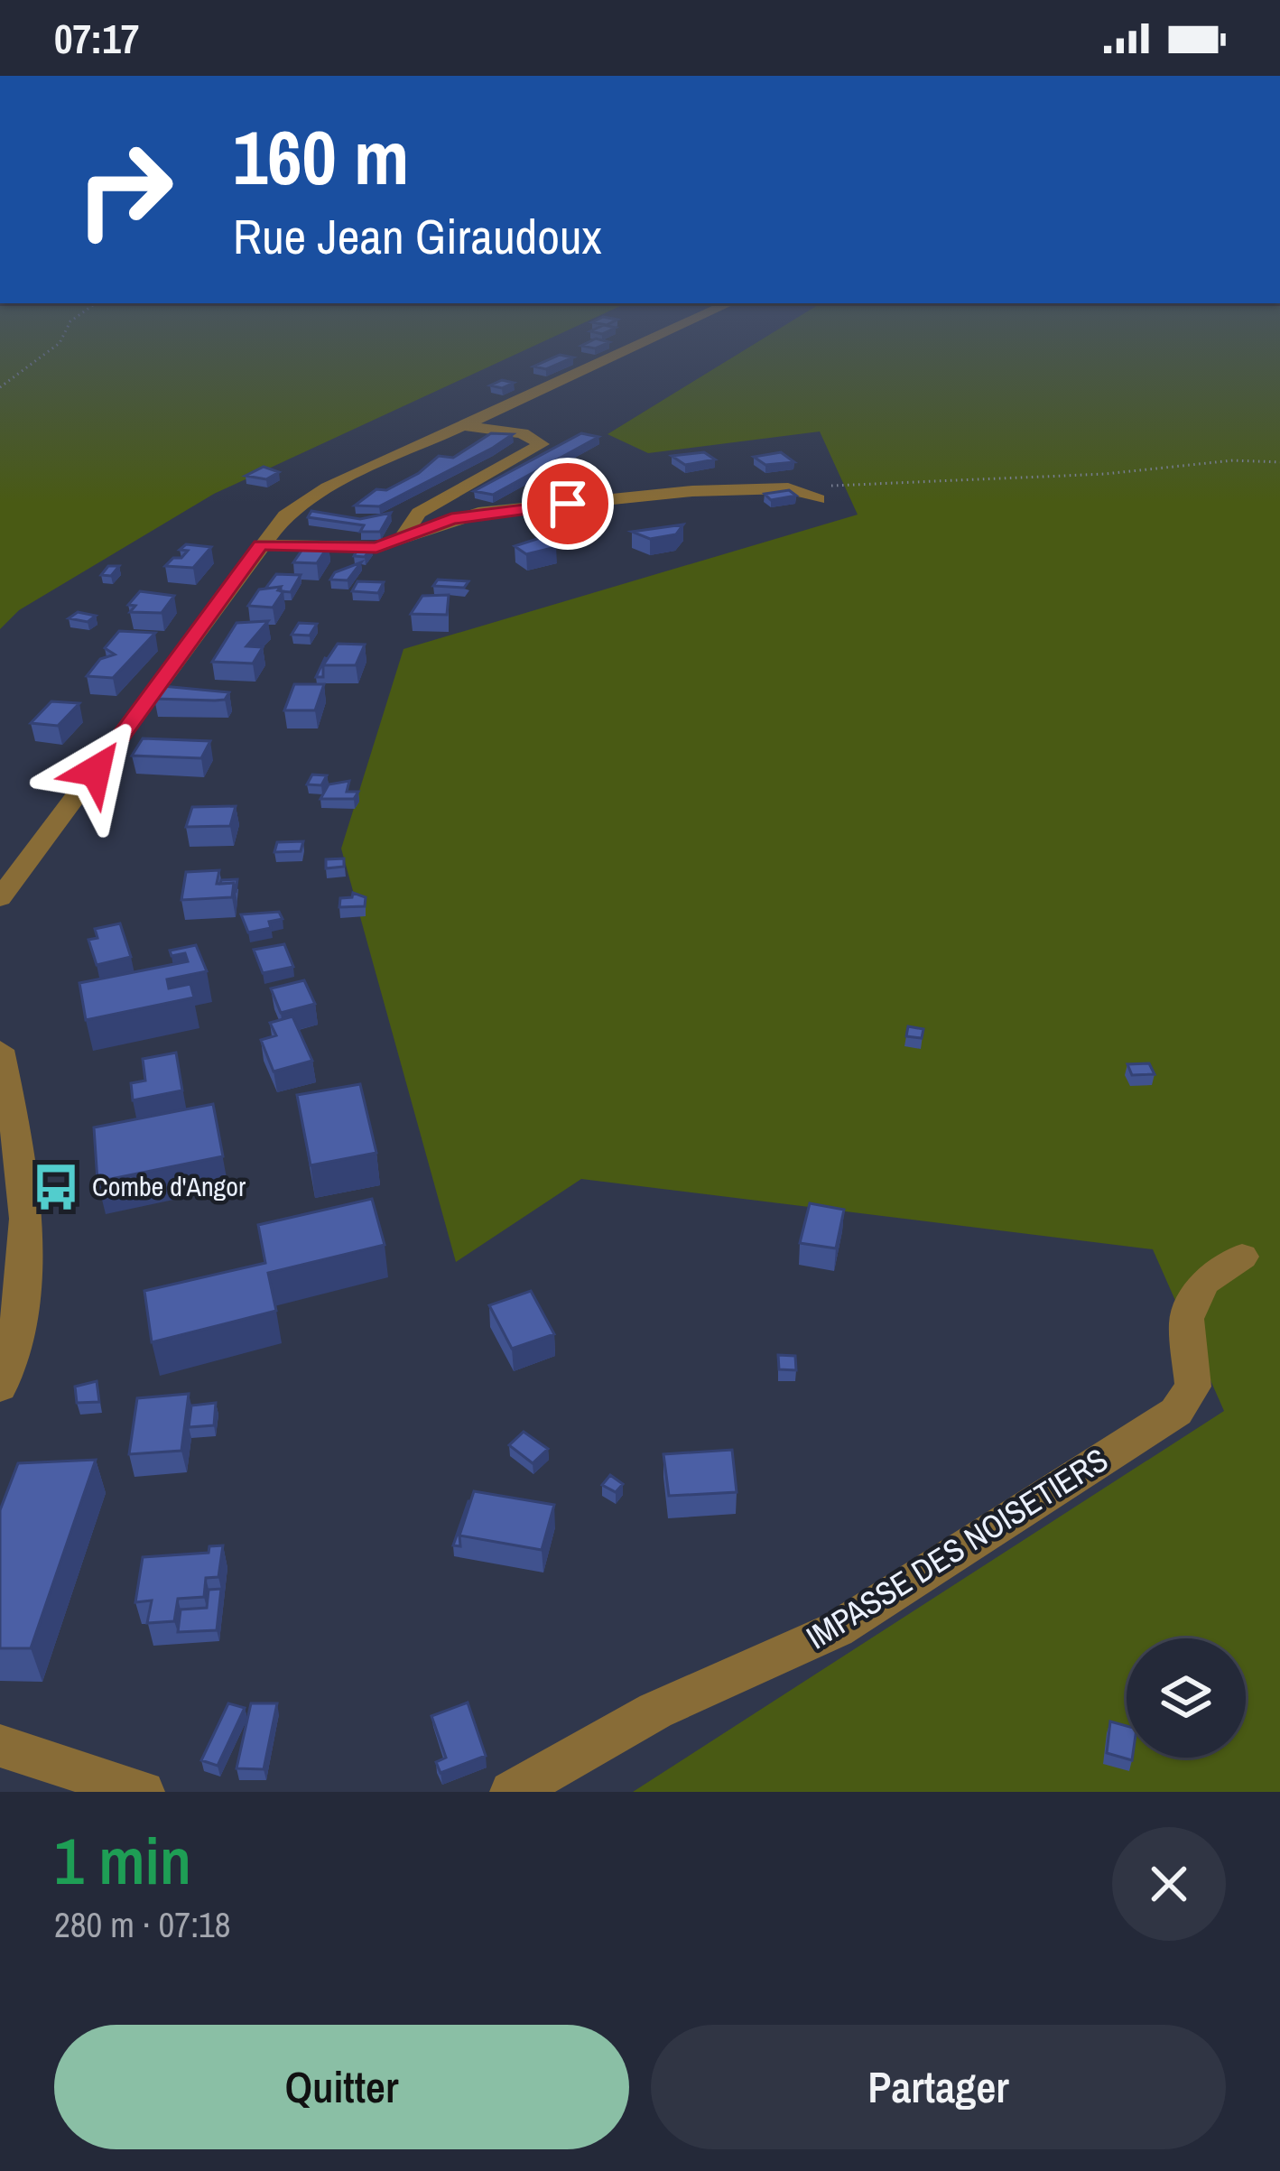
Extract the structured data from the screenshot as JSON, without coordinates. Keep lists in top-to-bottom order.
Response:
{
  "streets": {
    "street": ["IMPASSE DES NOISETIERS"]
  },
  "places": {
    "bus stop": ["Combe d'Angor"]
  },
  "page": {
    "status": "07:17",
    "turn": ["160 m", "Rue Jean Giraudoux"],
    "heading": ["1 min", "280 m · 07:18"],
    "buttons": ["Quitter", "Partager"]
  }
}
